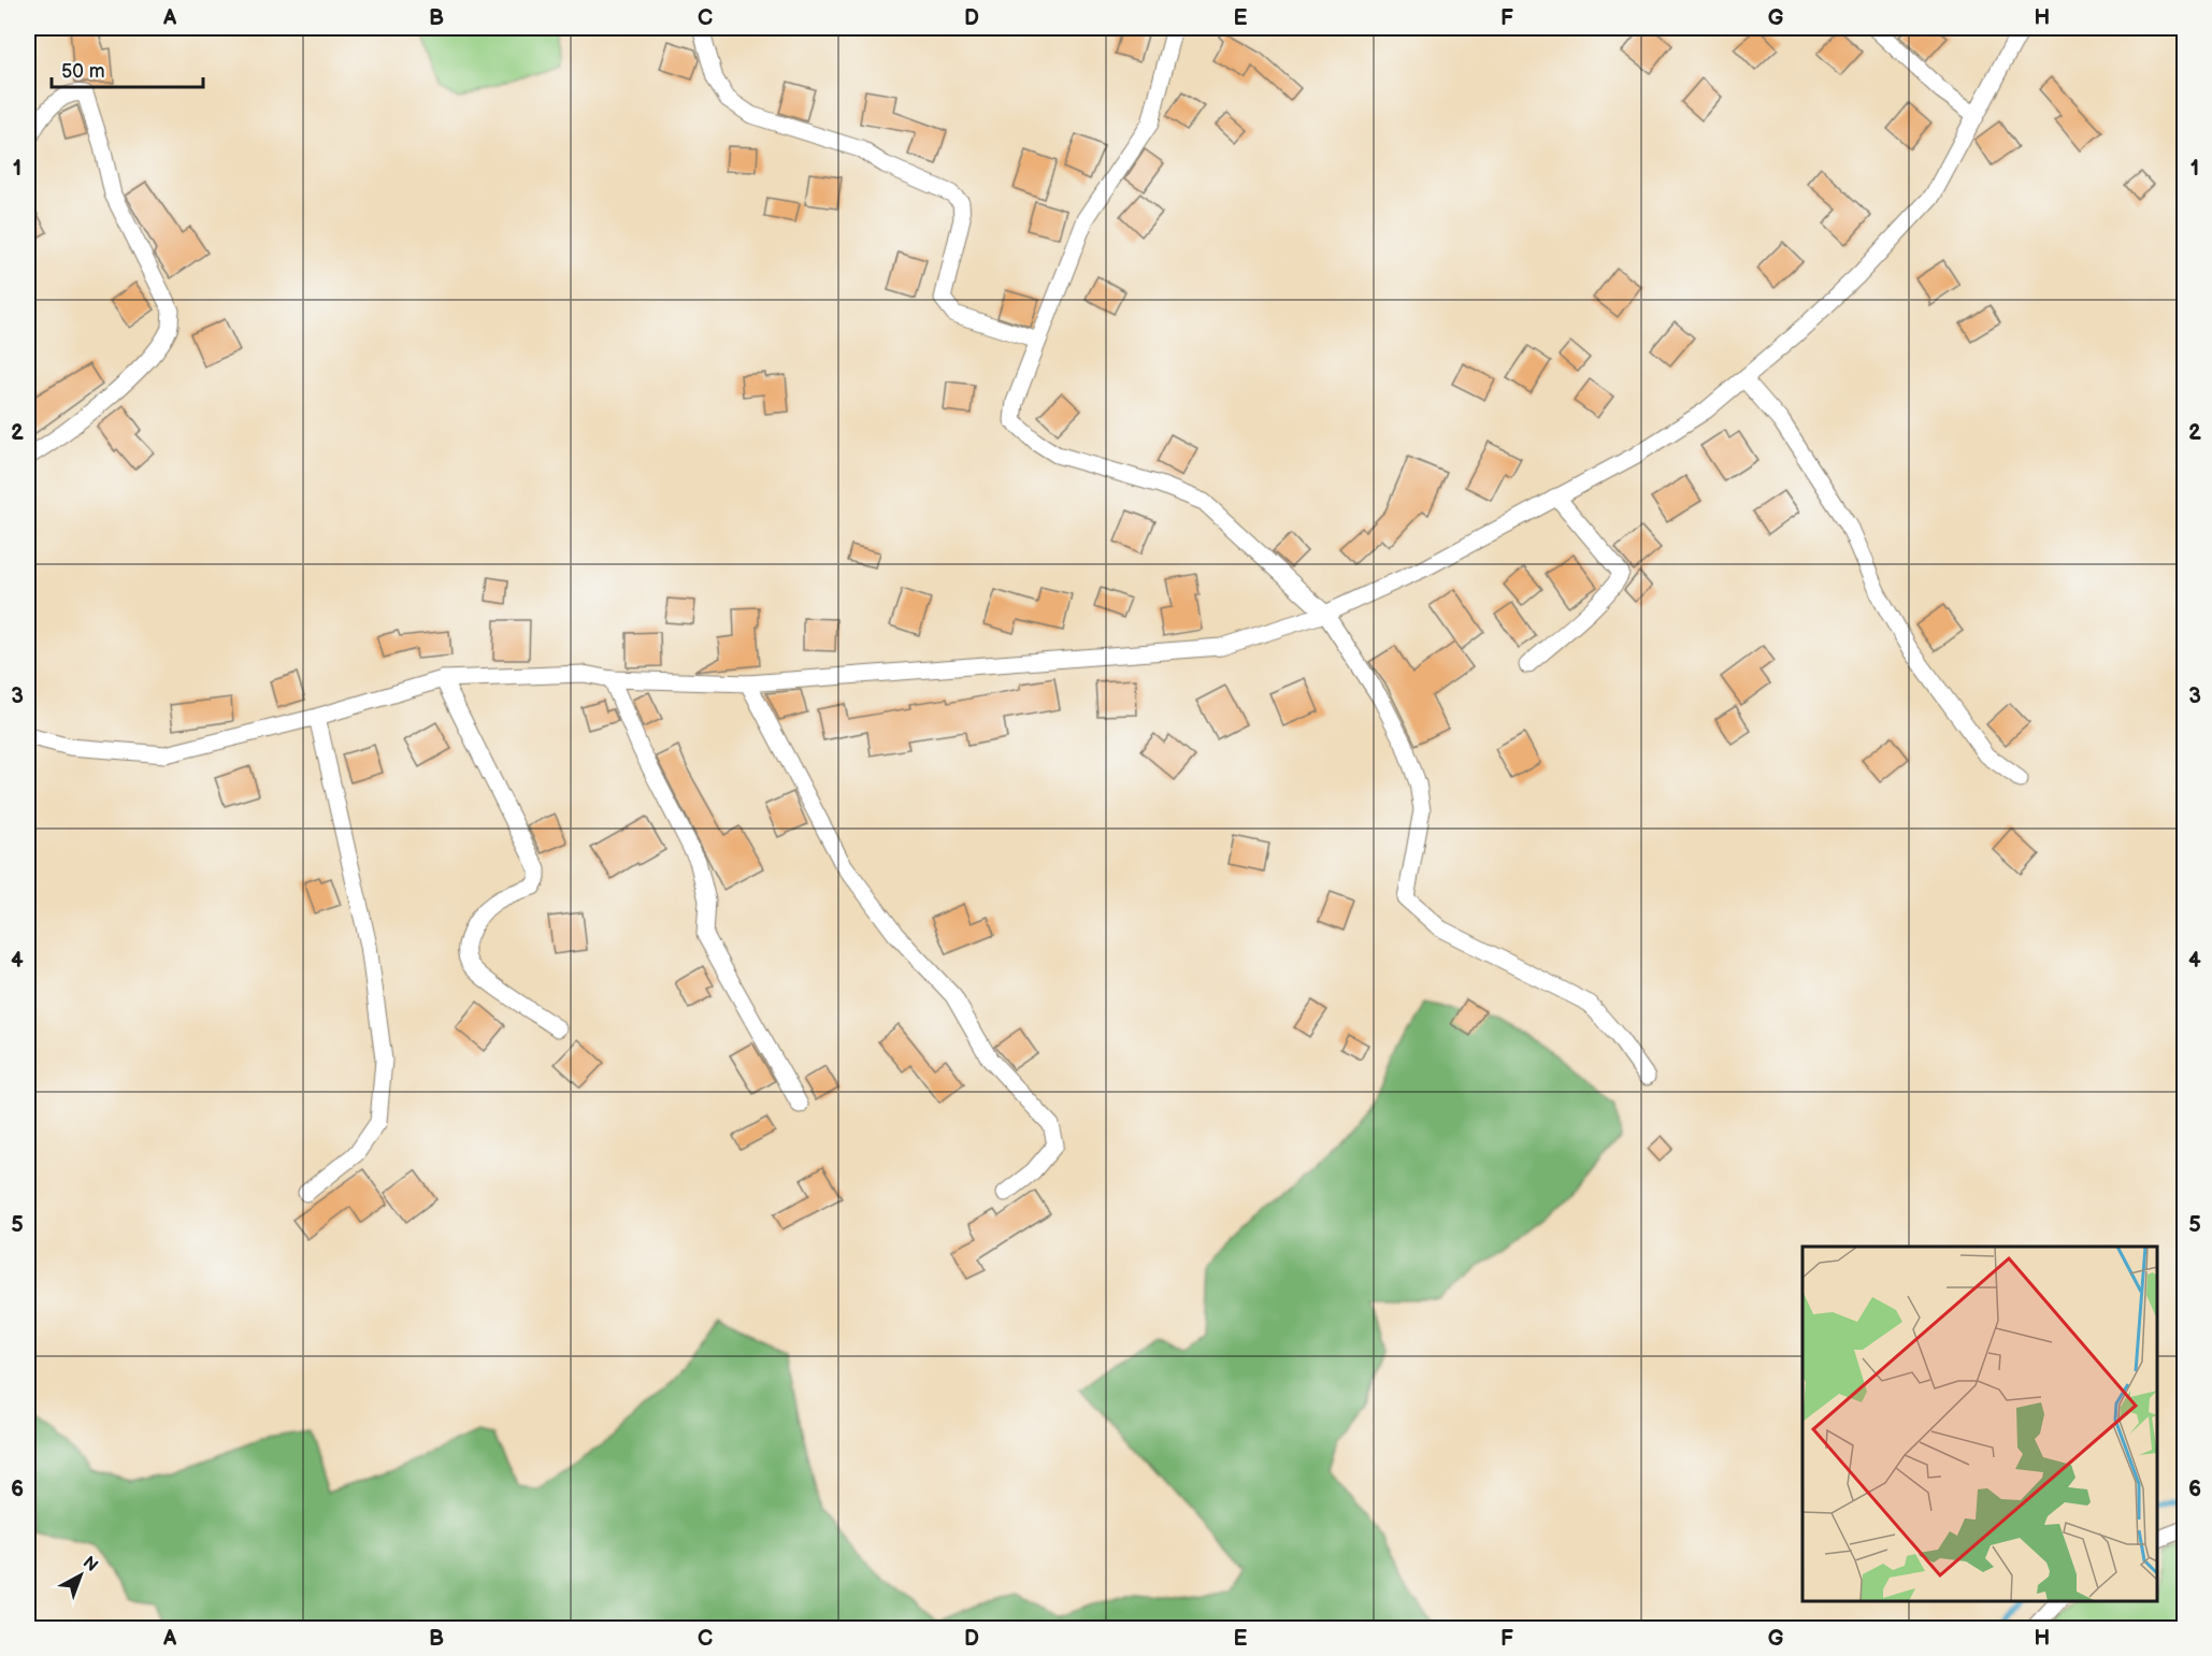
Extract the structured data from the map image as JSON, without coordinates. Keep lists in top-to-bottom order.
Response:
{
  "scale_bar": "50 m",
  "north": "top right",
  "grid": {
    "columns": [
      "A",
      "B",
      "C",
      "D",
      "E",
      "F",
      "G",
      "H"
    ],
    "rows": [
      "1",
      "2",
      "3",
      "4",
      "5",
      "6"
    ]
  }
}
